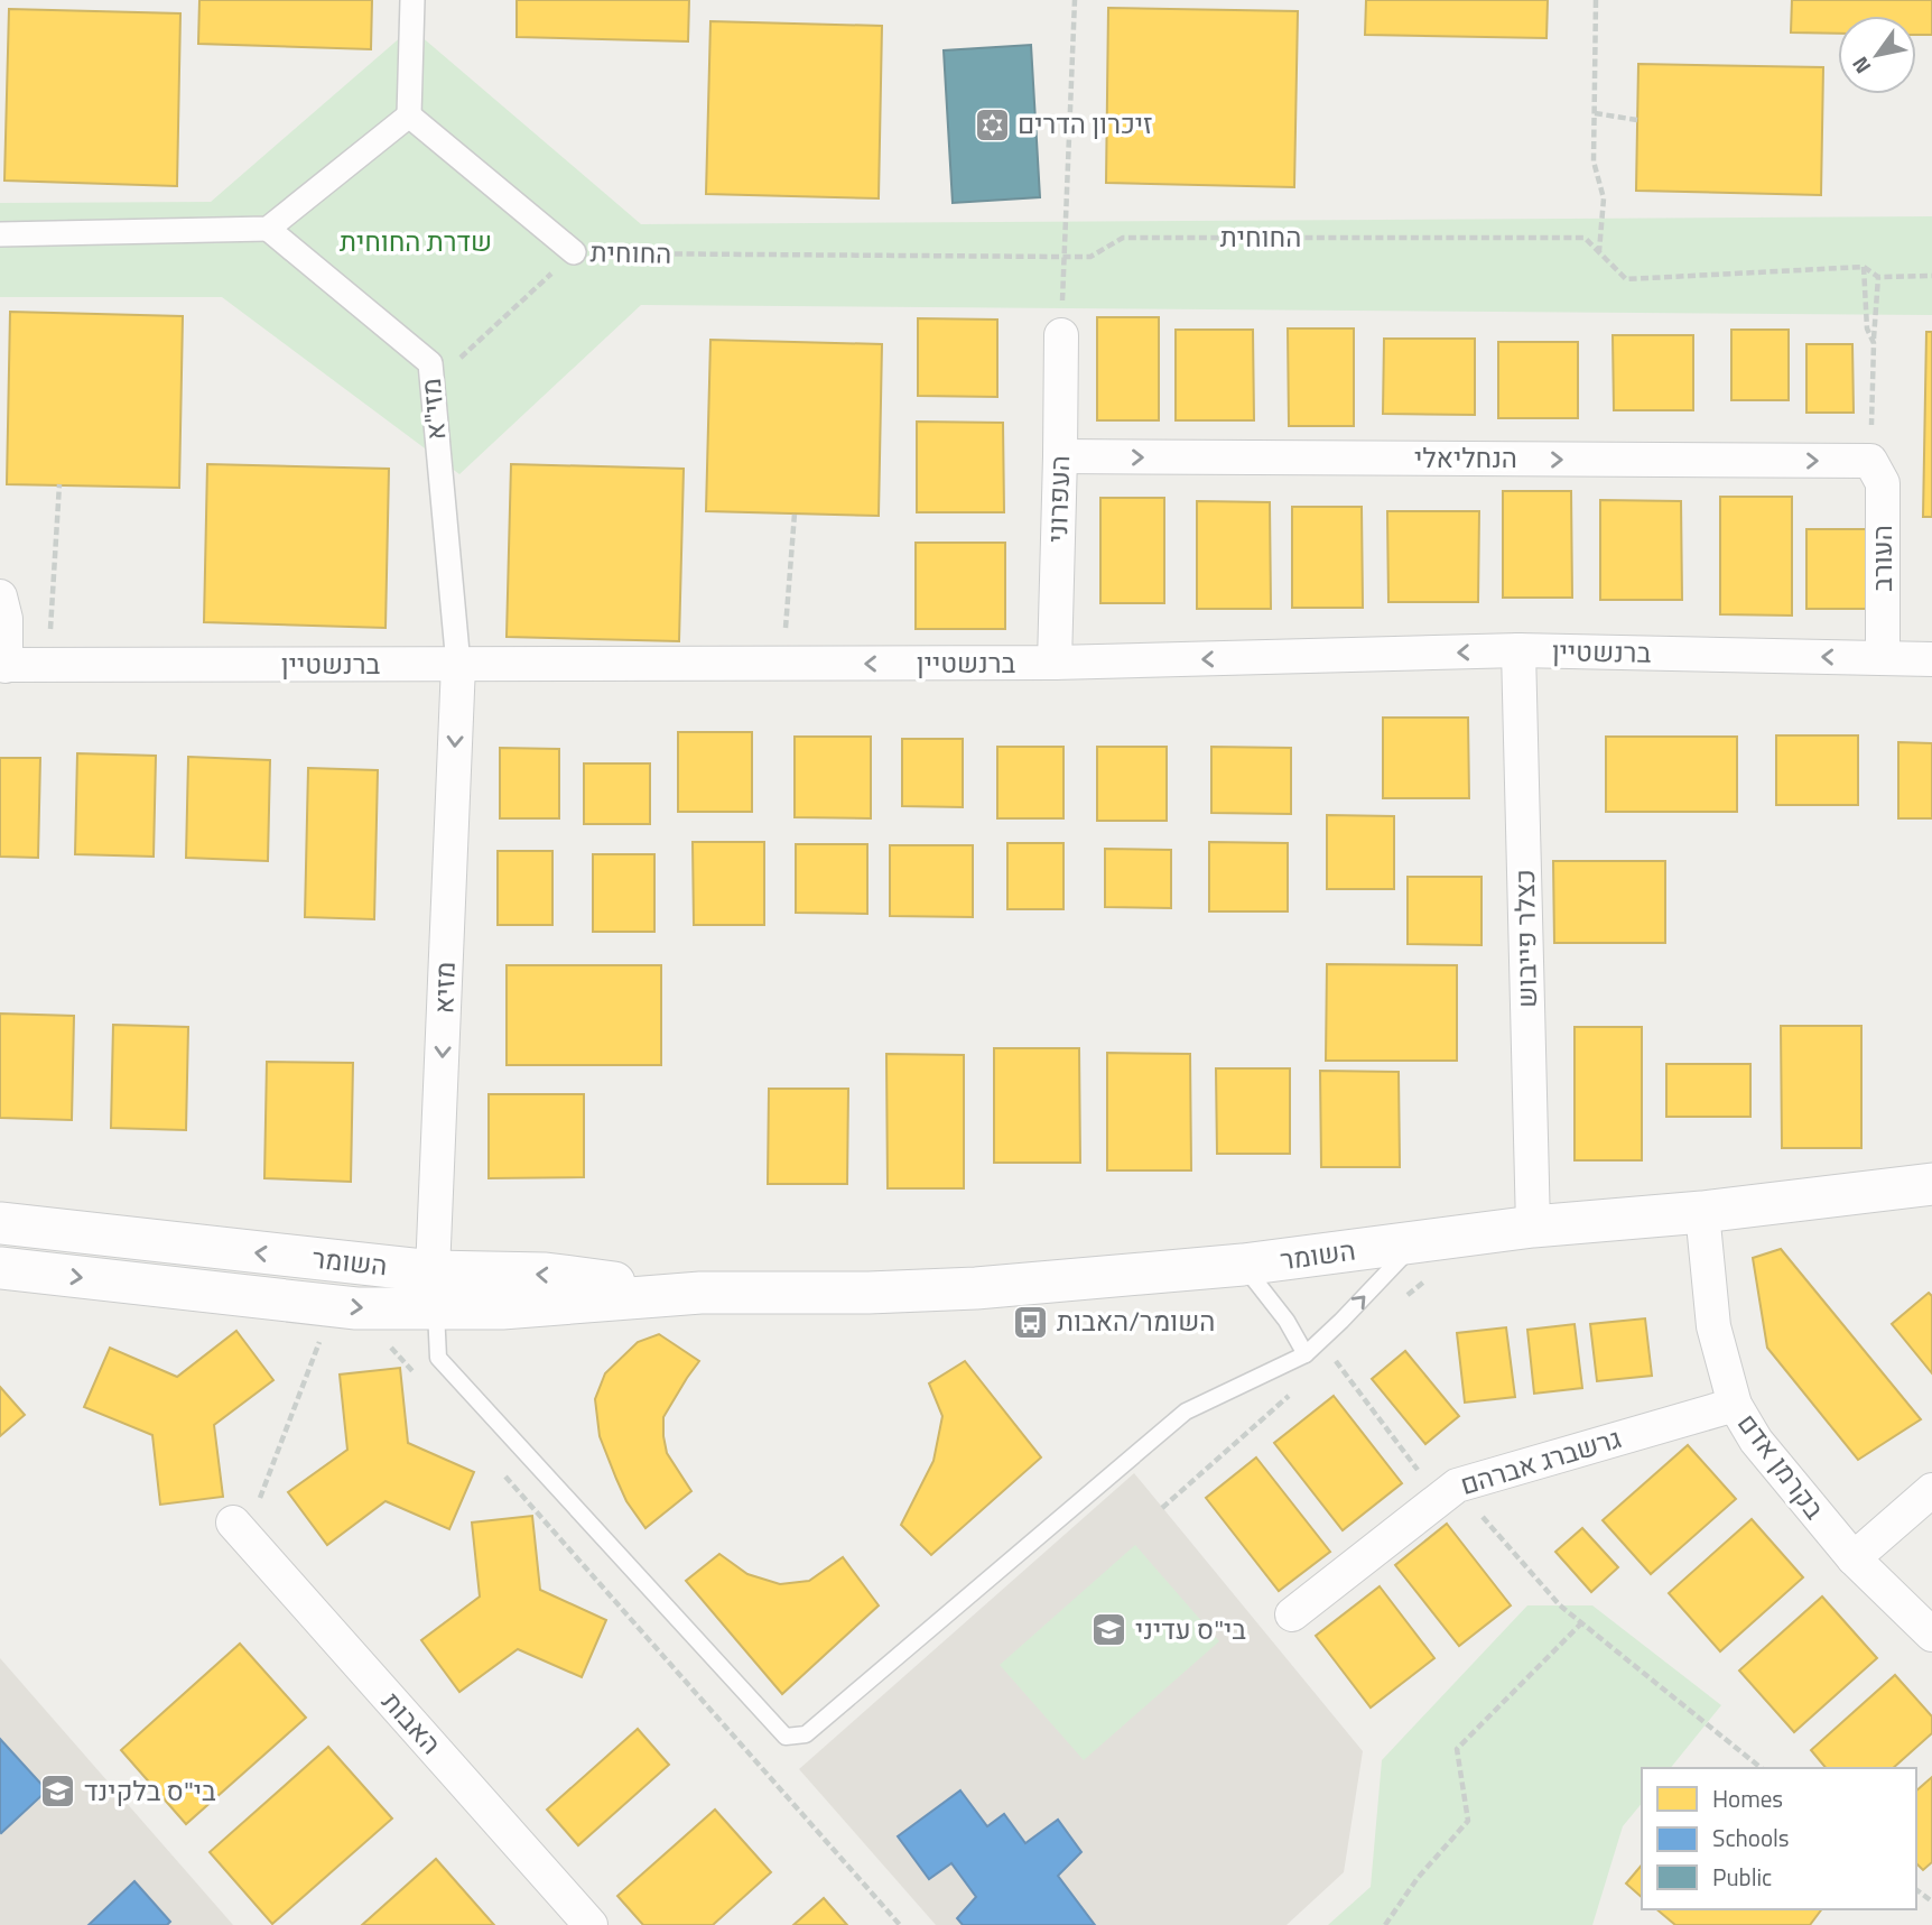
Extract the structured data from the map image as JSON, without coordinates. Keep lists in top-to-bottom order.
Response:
{
  "streets": {
    "street": [
      "החוחית",
      "מזי\"א",
      "הנחליאלי",
      "העפרוני",
      "העורב",
      "ברנשטיין",
      "כצלר פייבוש",
      "מזיא",
      "השומר",
      "גרשברג אברהם",
      "בקרמן אדם",
      "האבות"
    ]
  },
  "crossings": [
    ["החוחית", "מזי\"א"],
    ["מזי\"א", "ברנשטיין"],
    ["מזי\"א", "מזיא"],
    ["הנחליאלי", "העפרוני"],
    ["הנחליאלי", "העורב"],
    ["העפרוני", "ברנשטיין"],
    ["העורב", "ברנשטיין"],
    ["ברנשטיין", "כצלר פייבוש"],
    ["ברנשטיין", "מזיא"],
    ["כצלר פייבוש", "השומר"],
    ["מזיא", "השומר"],
    ["השומר", "בקרמן אדם"],
    ["גרשברג אברהם", "בקרמן אדם"]
  ],
  "one_way": ["הנחליאלי", "ברנשטיין", "מזיא"],
  "parks": ["שדרת החוחית"],
  "places": {
    "synagogue": ["זיכרון הדרים"],
    "bus stop": ["השומר/האבות"],
    "school or university": ["בי\"ס עדיני", "בי\"ס בלקינד"]
  },
  "legend": ["Homes", "Schools", "Public"],
  "north": "bottom left"
}
